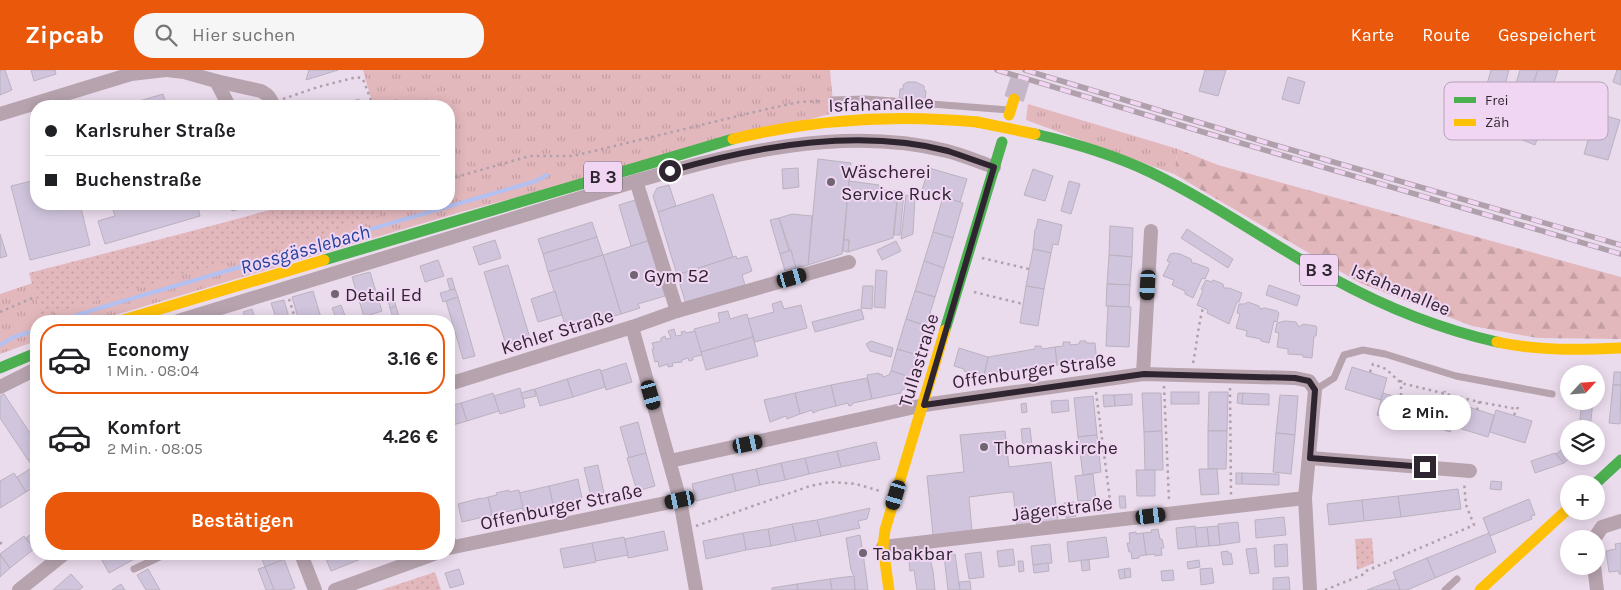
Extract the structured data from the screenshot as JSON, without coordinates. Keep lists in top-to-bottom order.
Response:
{
  "streets": {
    "main road": ["Isfahanallee", "B 3", "Tullastraße"],
    "street": ["Kehler Straße", "Offenburger Straße", "Jägerstraße"]
  },
  "crossings": [
    ["Tullastraße", "Offenburger Straße"],
    ["Tullastraße", "Jägerstraße"]
  ],
  "water": ["Rossgässlebach"],
  "places": [
    "Wäscherei Service Ruck",
    "Gym 52",
    "Detail Ed",
    "Thomaskirche",
    "Tabakbar"
  ],
  "legend": ["Frei", "Zäh"],
  "north": "top right",
  "page": {
    "header": "Zipcab",
    "search": "Hier suchen",
    "nav": ["Karte", "Route", "Gespeichert"],
    "banner": ["Karlsruher Straße", "Buchenstraße"],
    "list": [
      {
        "name": "Economy",
        "note": "1 Min. · 08:04",
        "value": "3.16 €"
      },
      {
        "name": "Komfort",
        "note": "2 Min. · 08:05",
        "value": "4.26 €"
      }
    ],
    "map_buttons": ["+", "−"],
    "bubble": "2 Min.",
    "buttons": "Bestätigen"
  }
}
